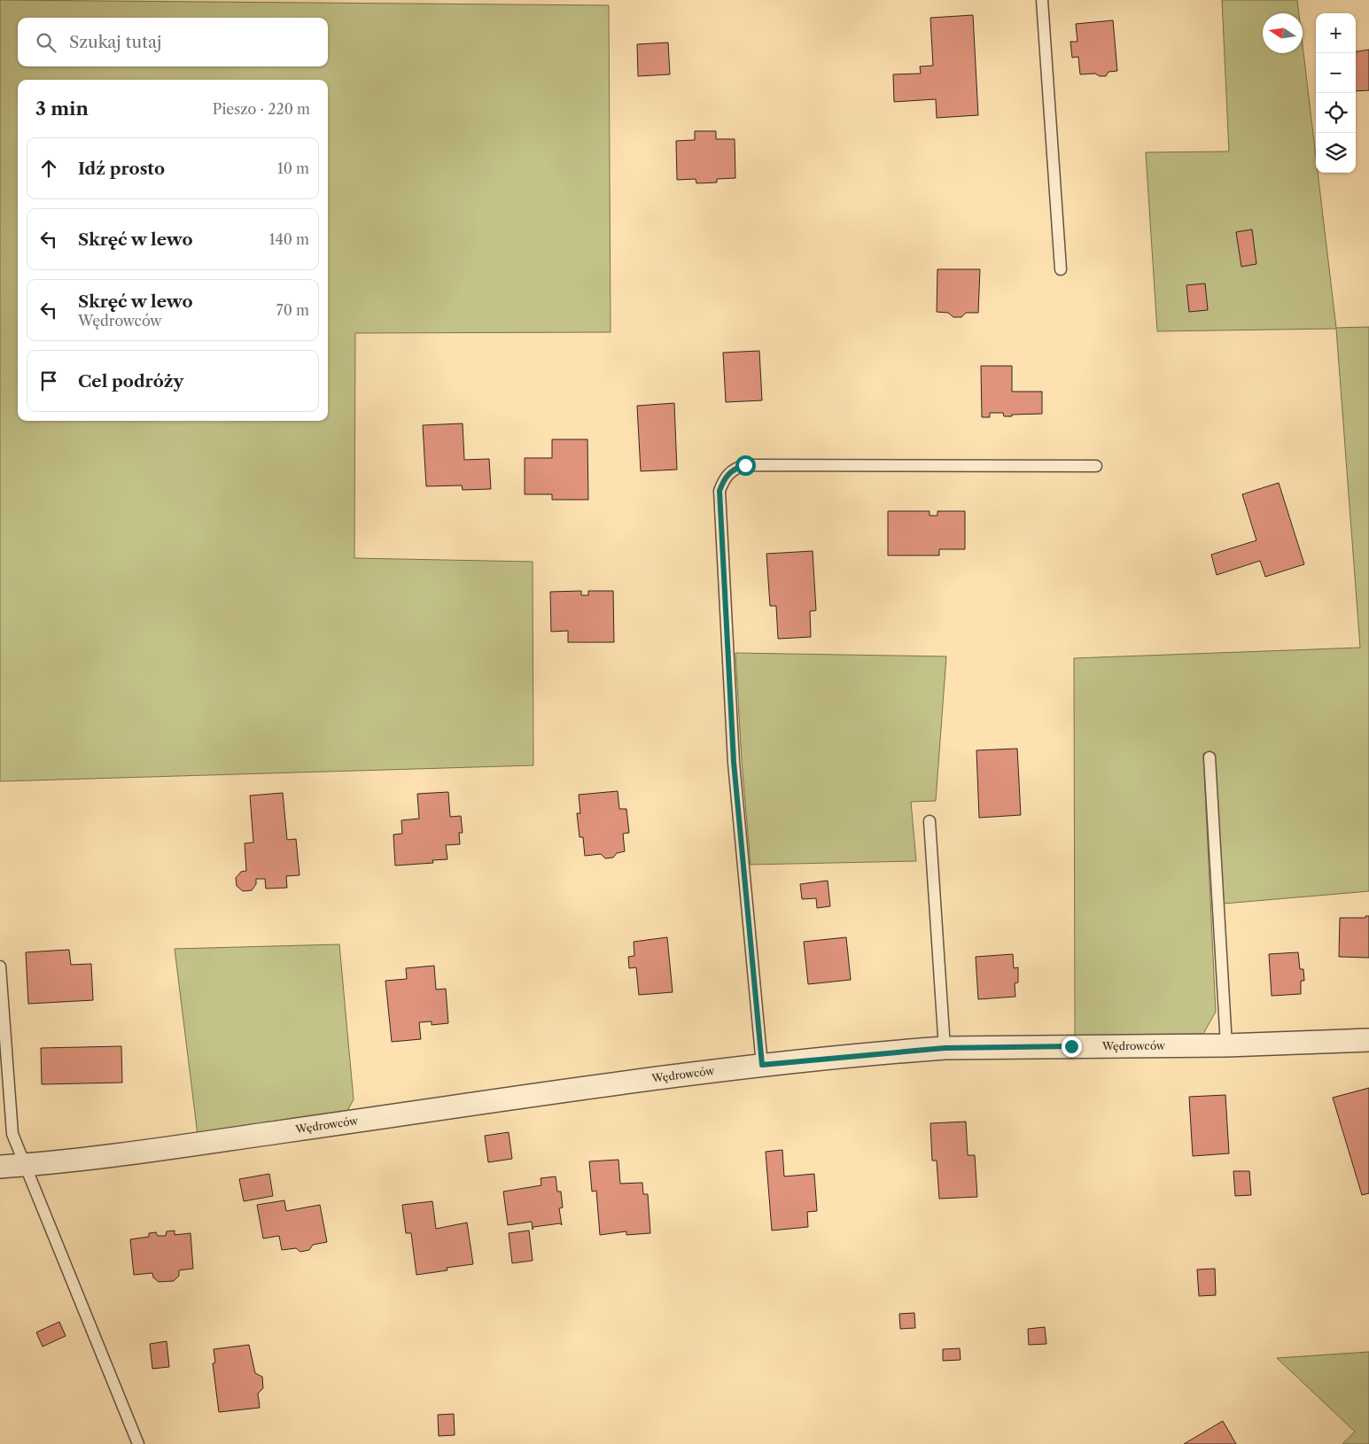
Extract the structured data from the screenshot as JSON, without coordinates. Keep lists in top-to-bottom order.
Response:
{
  "streets": {
    "street": ["Wędrowców"]
  },
  "north": "left",
  "page": {
    "map_buttons": ["+", "−"],
    "search": "Szukaj tutaj",
    "heading": ["3 min", "Pieszo · 220 m"],
    "list": [
      ["Idź prosto", "10 m"],
      ["Skręć w lewo", "140 m"],
      ["Skręć w lewo", "Wędrowców", "70 m"],
      "Cel podróży"
    ]
  }
}
